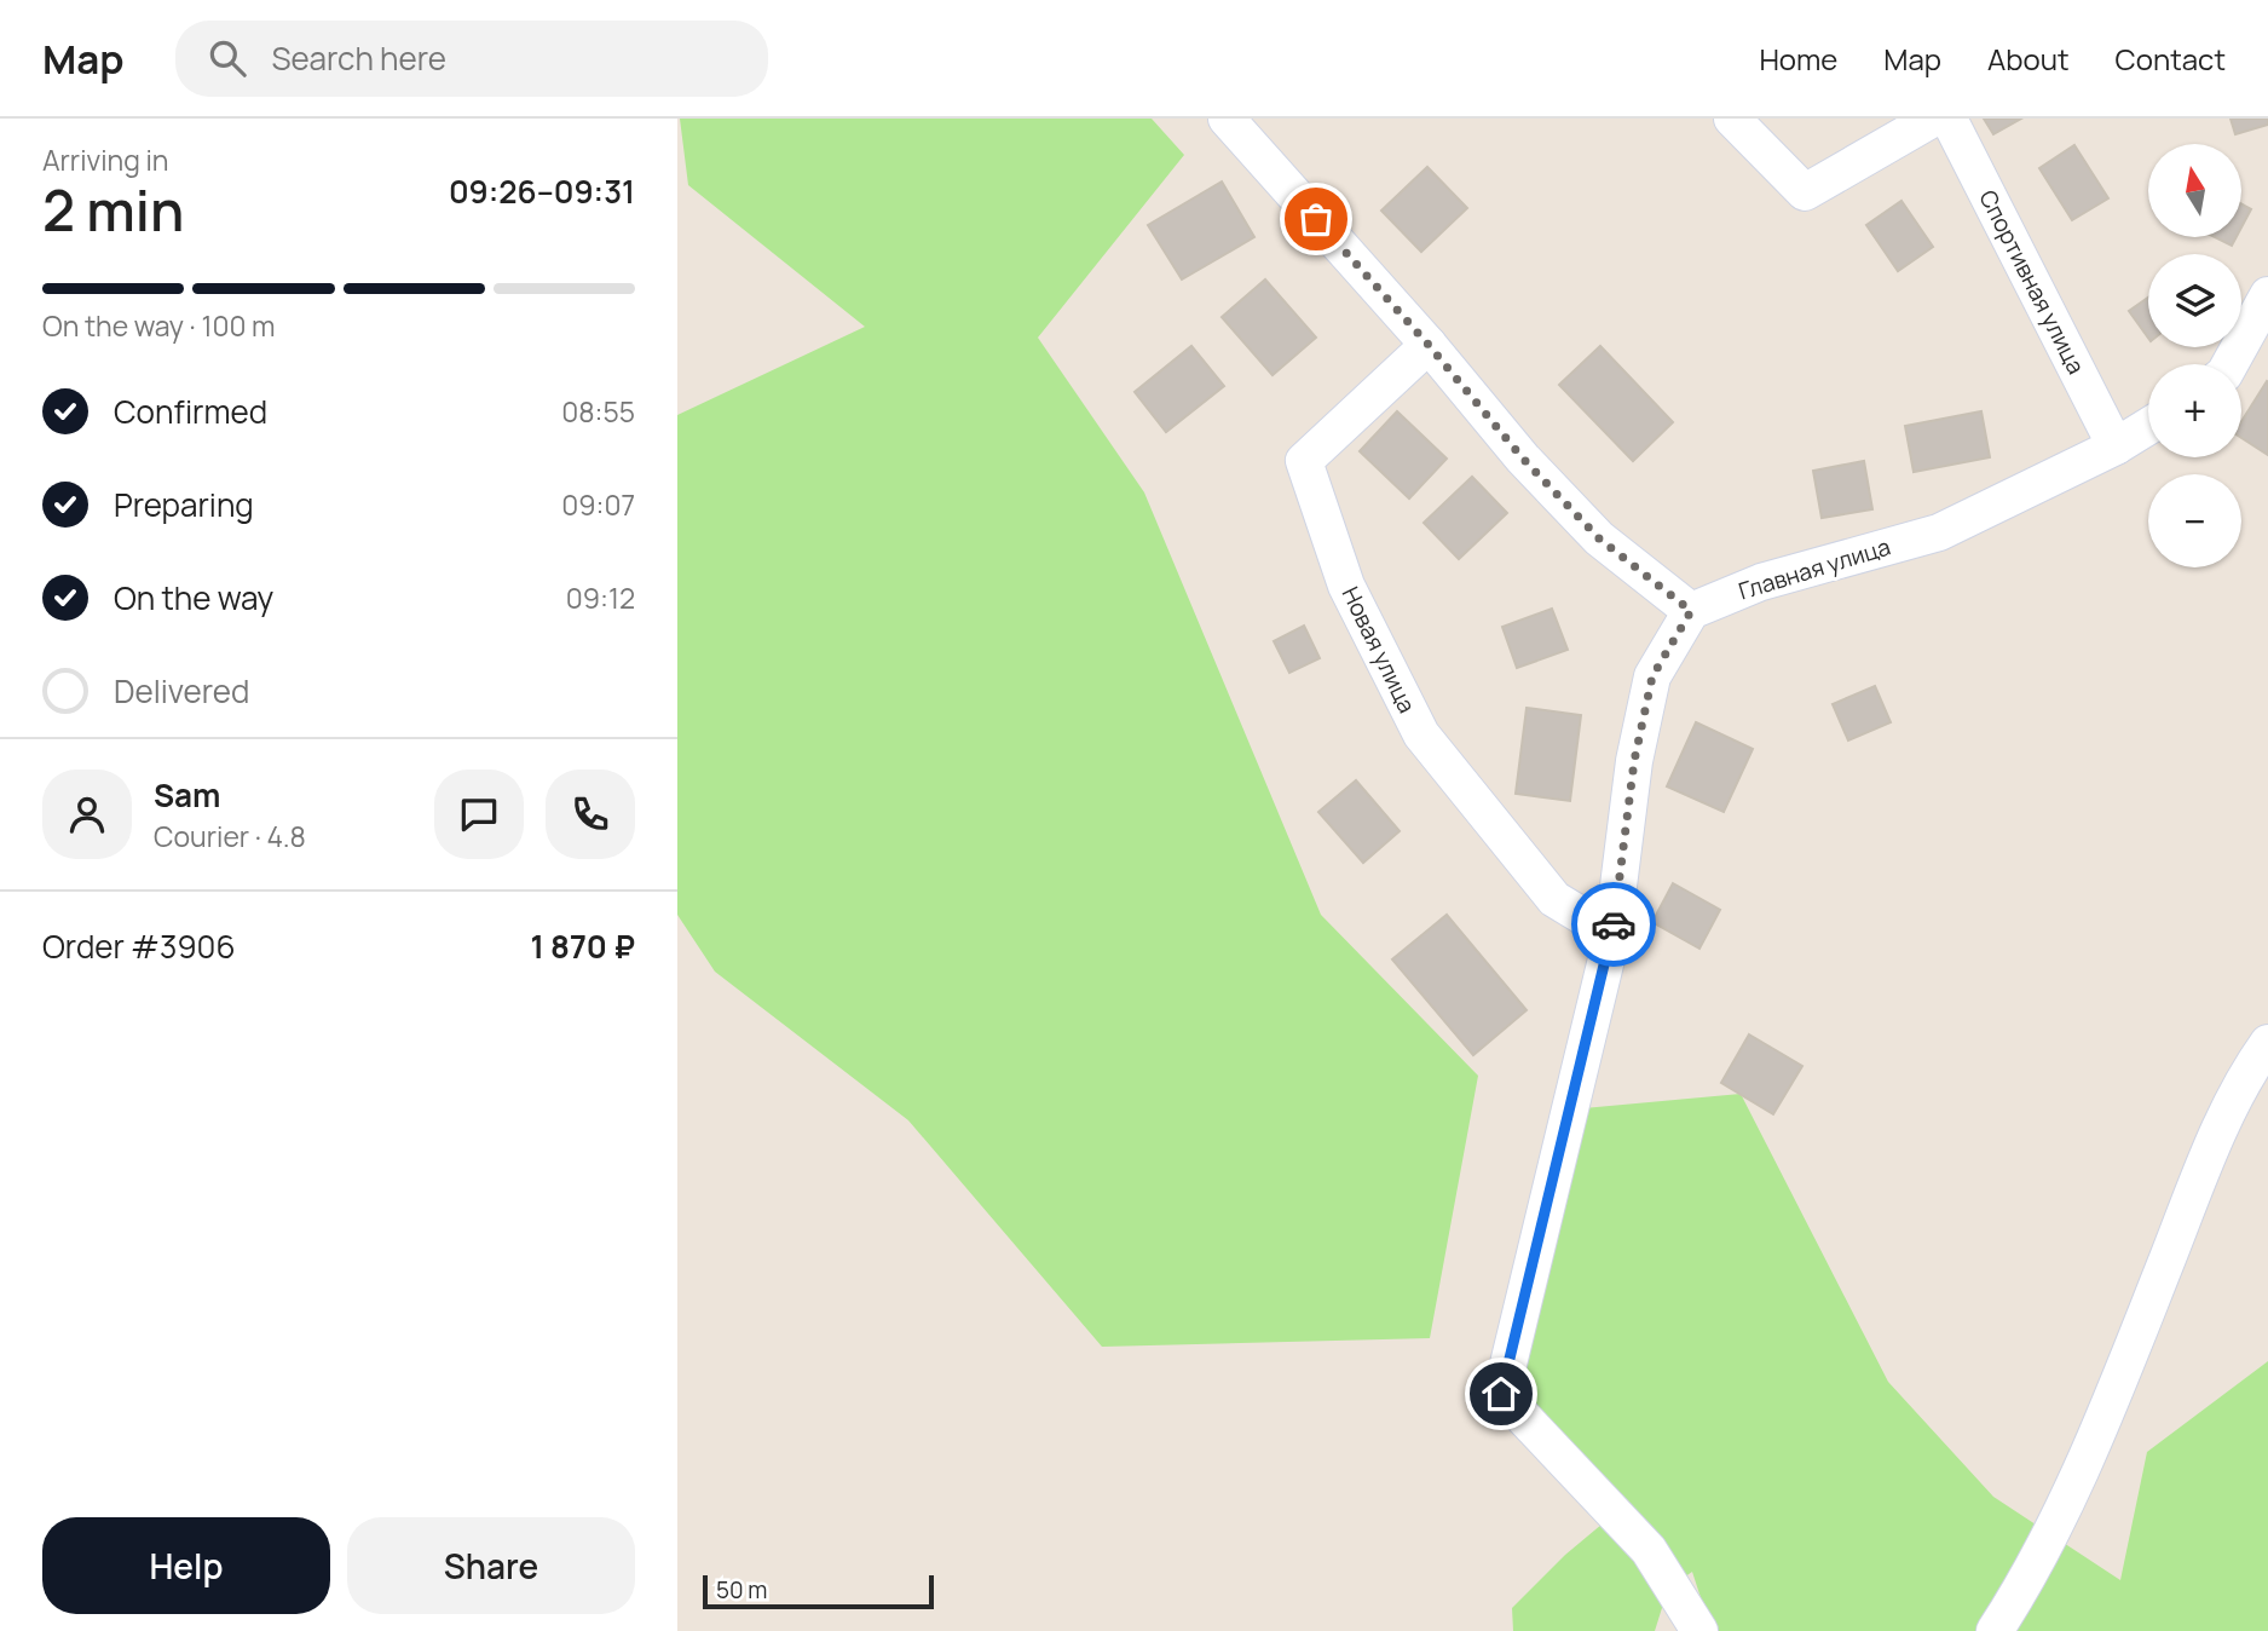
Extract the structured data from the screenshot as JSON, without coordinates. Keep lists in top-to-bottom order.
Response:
{
  "streets": {
    "street": ["Спортивная улица", "Главная улица", "Новая улица"]
  },
  "crossings": [
    ["Спортивная улица", "Главная улица"]
  ],
  "scale_bar": "50 m",
  "north": "top",
  "page": {
    "header": "Map",
    "search": "Search here",
    "nav": [
      "Home",
      "Map",
      "About",
      "Contact"
    ],
    "heading": ["2 min", "Arriving in", "09:26–09:31"],
    "panel": [
      "Sam",
      "Courier · 4.8",
      "Order #3906",
      "1 870 ₽"
    ],
    "map_buttons": ["+", "−"],
    "bar": "On the way · 100 m",
    "list": [
      ["Confirmed", "08:55"],
      ["Preparing", "09:07"],
      ["On the way", "09:12"],
      "Delivered"
    ],
    "buttons": ["Help", "Share"],
    "scale": "50 m"
  }
}
